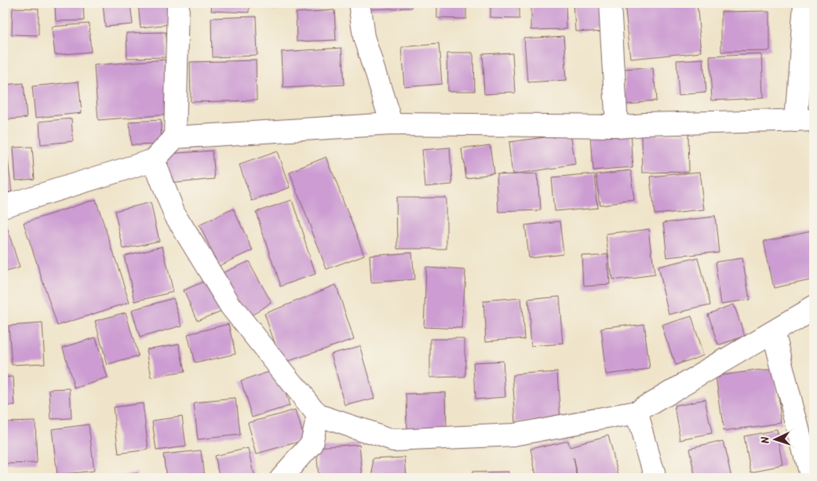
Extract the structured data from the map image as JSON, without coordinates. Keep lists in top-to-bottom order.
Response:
{
  "north": "left"
}
